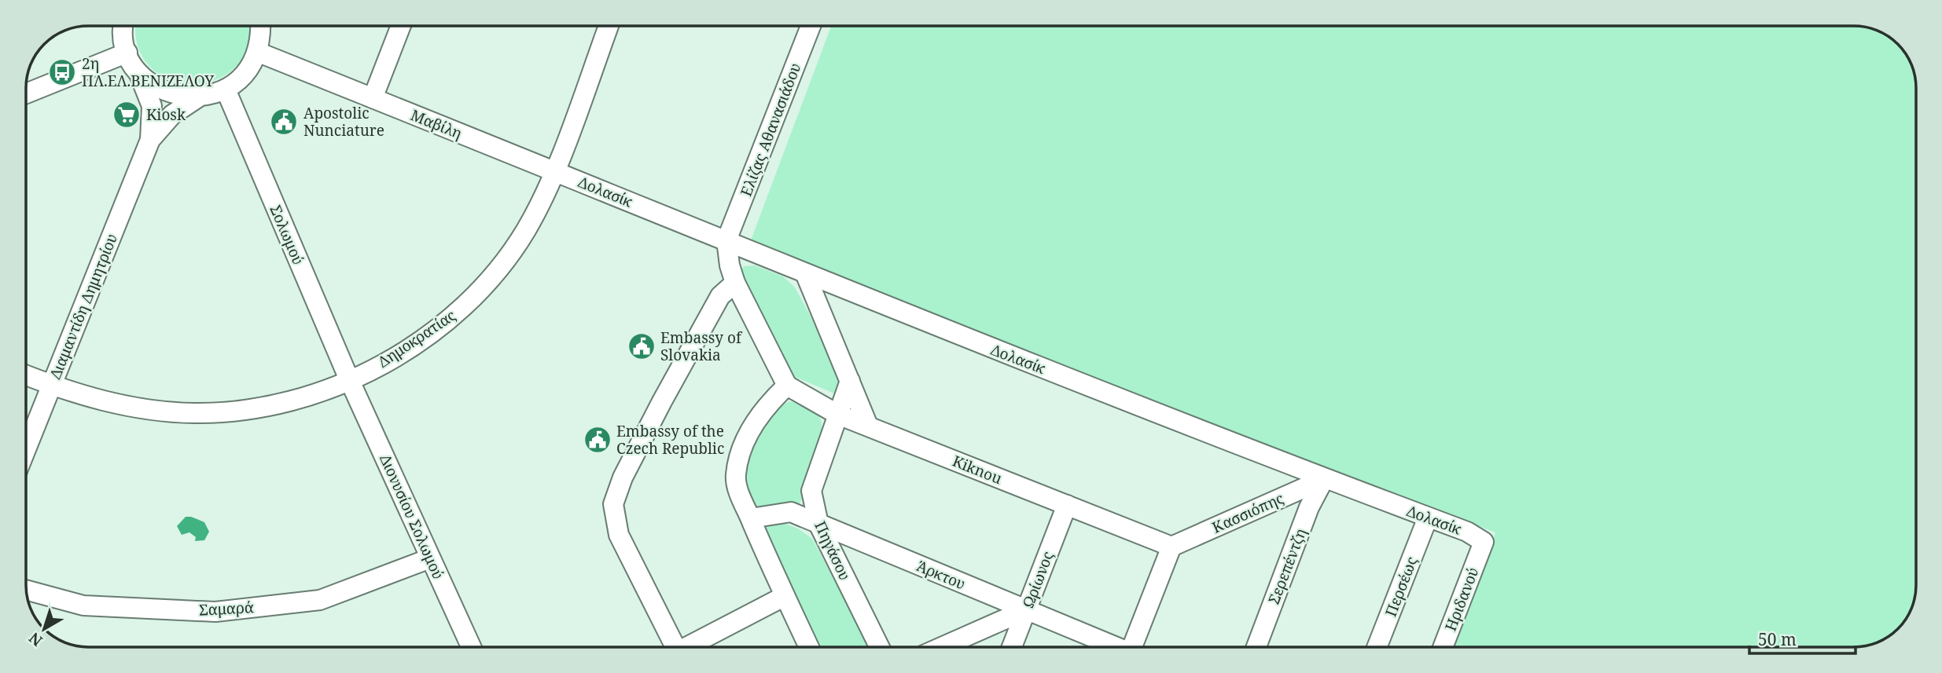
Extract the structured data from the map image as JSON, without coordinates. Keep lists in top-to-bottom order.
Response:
{
  "streets": {
    "street": [
      "Μαβίλη",
      "Ελίζας Αθανασιάδου",
      "Δολασίκ",
      "Σολωμού",
      "Διαμαντίδη Δημητρίου",
      "Δημοκρατίας",
      "Kiknou",
      "Κασσιόπης",
      "Διονυσίου Σολωμού",
      "Πηγάσου",
      "Σερεπέντζη",
      "Άρκτου",
      "Ωρίωνος",
      "Περσέως",
      "Ηριδανού",
      "Σαμαρά"
    ]
  },
  "crossings": [
    ["Μαβίλη", "Δολασίκ"],
    ["Μαβίλη", "Δημοκρατίας"],
    ["Ελίζας Αθανασιάδου", "Δολασίκ"],
    ["Δολασίκ", "Δημοκρατίας"],
    ["Δολασίκ", "Κασσιόπης"],
    ["Δολασίκ", "Σερεπέντζη"],
    ["Δολασίκ", "Περσέως"],
    ["Δολασίκ", "Ηριδανού"],
    ["Σολωμού", "Δημοκρατίας"],
    ["Σολωμού", "Διονυσίου Σολωμού"],
    ["Διαμαντίδη Δημητρίου", "Δημοκρατίας"],
    ["Δημοκρατίας", "Διονυσίου Σολωμού"],
    ["Kiknou", "Κασσιόπης"],
    ["Kiknou", "Πηγάσου"],
    ["Kiknou", "Ωρίωνος"],
    ["Κασσιόπης", "Σερεπέντζη"],
    ["Διονυσίου Σολωμού", "Σαμαρά"],
    ["Πηγάσου", "Άρκτου"],
    ["Άρκτου", "Ωρίωνος"]
  ],
  "places": {
    "bus stop": ["2η ΠΛ.ΕΛ.ΒΕΝΙΖΕΛΟΥ"],
    "supermarket": ["Kiosk"],
    "public building": ["Apostolic Nunciature", "Embassy of Slovakia", "Embassy of the Czech Republic"]
  },
  "scale_bar": "50 m",
  "north": "bottom left"
}
